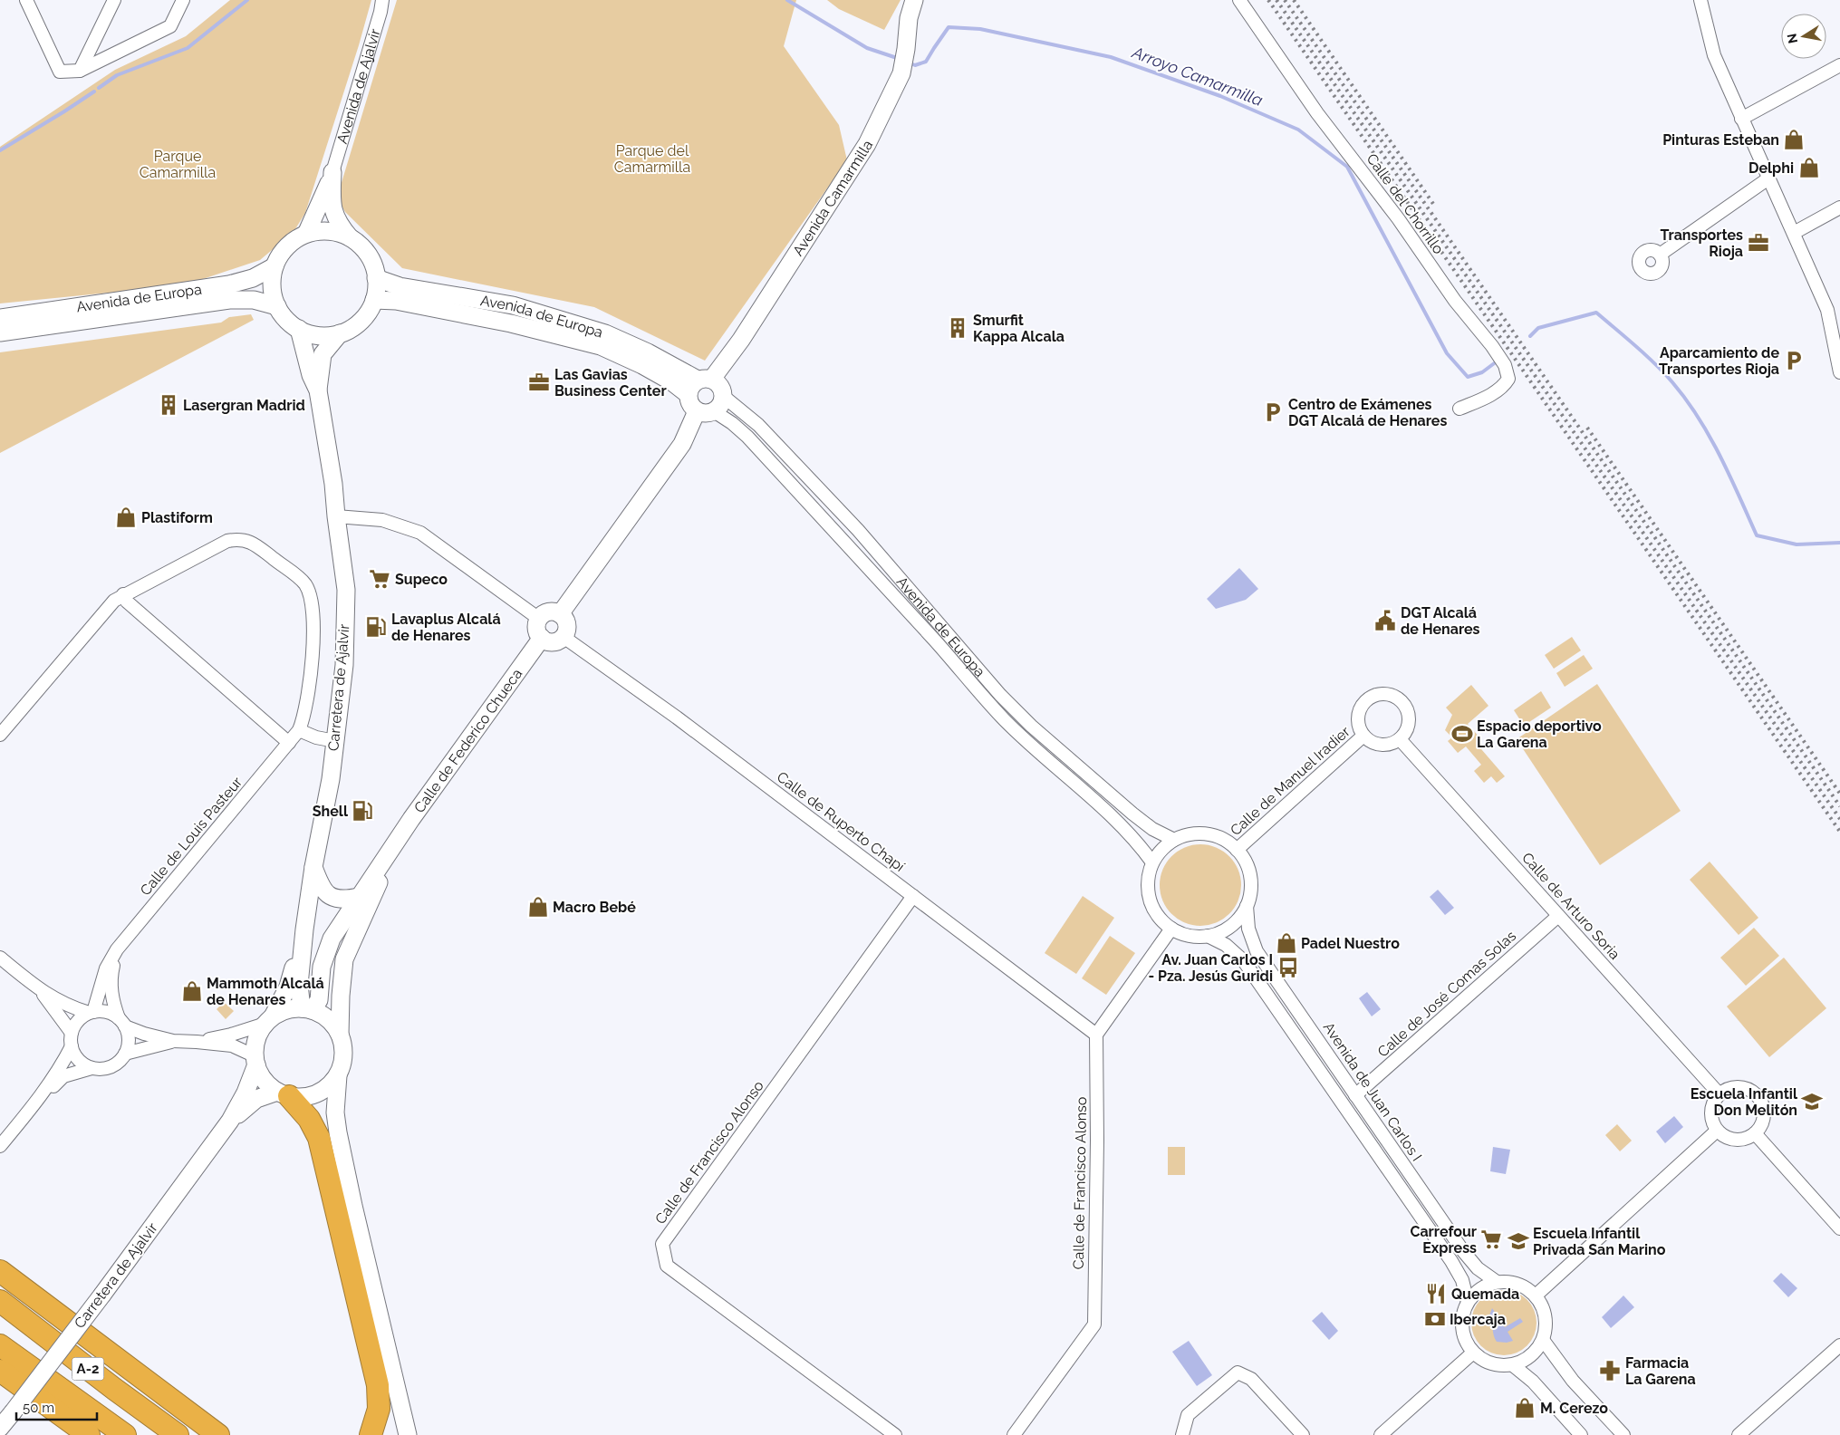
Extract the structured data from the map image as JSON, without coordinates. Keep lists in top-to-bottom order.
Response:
{
  "streets": {
    "highway": ["A-2"],
    "street": [
      "Avenida de Ajalvir",
      "Avenida Camarmilla",
      "Calle del Chorrillo",
      "Avenida de Europa",
      "Carretera de Ajalvir",
      "Calle de Federico Chueca",
      "Calle de Manuel Iradier",
      "Calle de Ruperto Chapí",
      "Calle de Louis Pasteur",
      "Calle de Arturo Soria",
      "Calle de José Comas Solas",
      "Avenida de Juan Carlos I",
      "Calle de Francisco Alonso"
    ]
  },
  "crossings": [
    ["Avenida de Ajalvir", "Avenida de Europa"],
    ["Avenida de Ajalvir", "Carretera de Ajalvir"],
    ["Avenida Camarmilla", "Avenida de Europa"],
    ["Avenida de Europa", "Carretera de Ajalvir"],
    ["Avenida de Europa", "Calle de Manuel Iradier"],
    ["Avenida de Europa", "Avenida de Juan Carlos I"],
    ["Calle de Federico Chueca", "Calle de Ruperto Chapí"],
    ["Calle de Manuel Iradier", "Calle de Arturo Soria"],
    ["Calle de Manuel Iradier", "Avenida de Juan Carlos I"],
    ["Calle de Ruperto Chapí", "Calle de Francisco Alonso"],
    ["Calle de Arturo Soria", "Calle de José Comas Solas"],
    ["Calle de José Comas Solas", "Avenida de Juan Carlos I"]
  ],
  "water": ["Arroyo Camarmilla"],
  "parks": ["Parque del Camarmilla", "Parque Camarmilla"],
  "places": {
    "shop": [
      "Pinturas Esteban",
      "Delphi",
      "Plastiform",
      "Macro Bebé",
      "Padel Nuestro",
      "Mammoth Alcalá de Henares",
      "M. Cerezo"
    ],
    "office": ["Transportes Rioja", "Las Gavias Business Center"],
    "building": ["Smurfit Kappa Alcala", "Lasergran Madrid"],
    "parking": ["Aparcamiento de Transportes Rioja", "Centro de Exámenes DGT Alcalá de Henares"],
    "supermarket": ["Supeco", "Carrefour Express"],
    "public building": ["DGT Alcalá de Henares"],
    "fuel station": ["Lavaplus Alcalá de Henares", "Shell"],
    "sports": ["Espacio deportivo La Garena"],
    "bus stop": ["Av. Juan Carlos I - Pza. Jesús Guridi"],
    "school or university": ["Escuela Infantil Don Melitón", "Escuela Infantil Privada San Marino"],
    "restaurant": ["Quemada"],
    "bank": ["Ibercaja"],
    "pharmacy": ["Farmacia La Garena"]
  },
  "scale_bar": "50 m",
  "north": "left"
}
